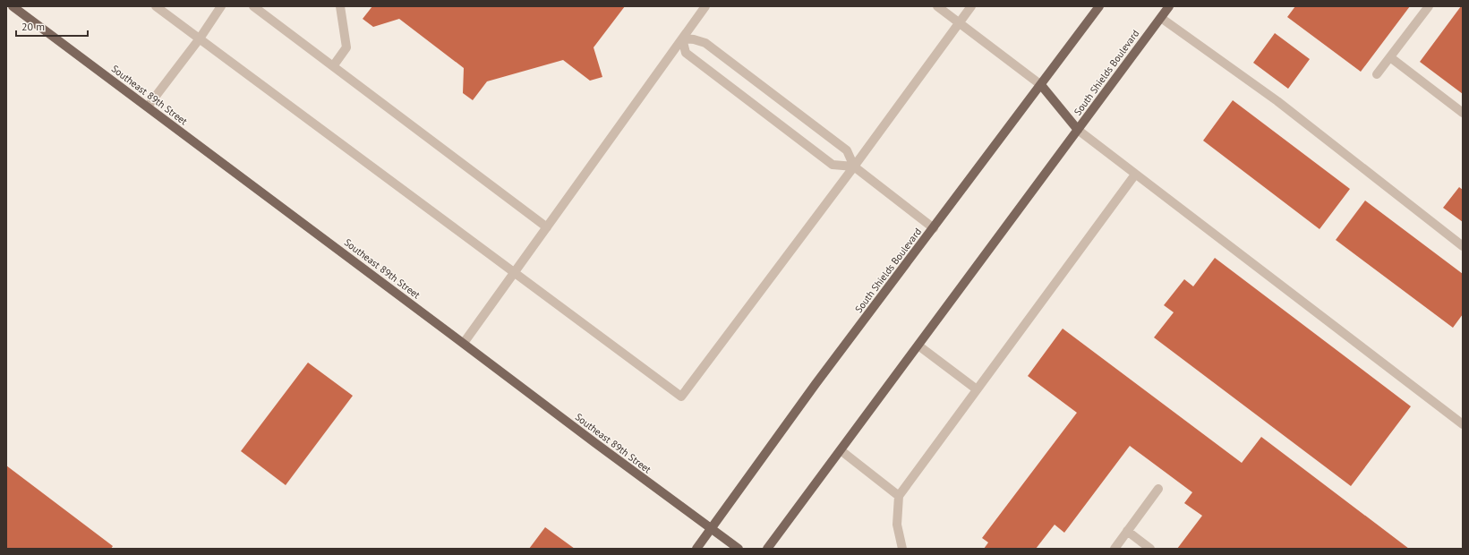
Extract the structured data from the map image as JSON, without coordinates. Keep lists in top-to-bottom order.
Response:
{
  "streets": {
    "main road": ["South Shields Boulevard", "Southeast 89th Street"]
  },
  "crossings": [
    ["South Shields Boulevard", "Southeast 89th Street"]
  ],
  "scale_bar": "20 m"
}
